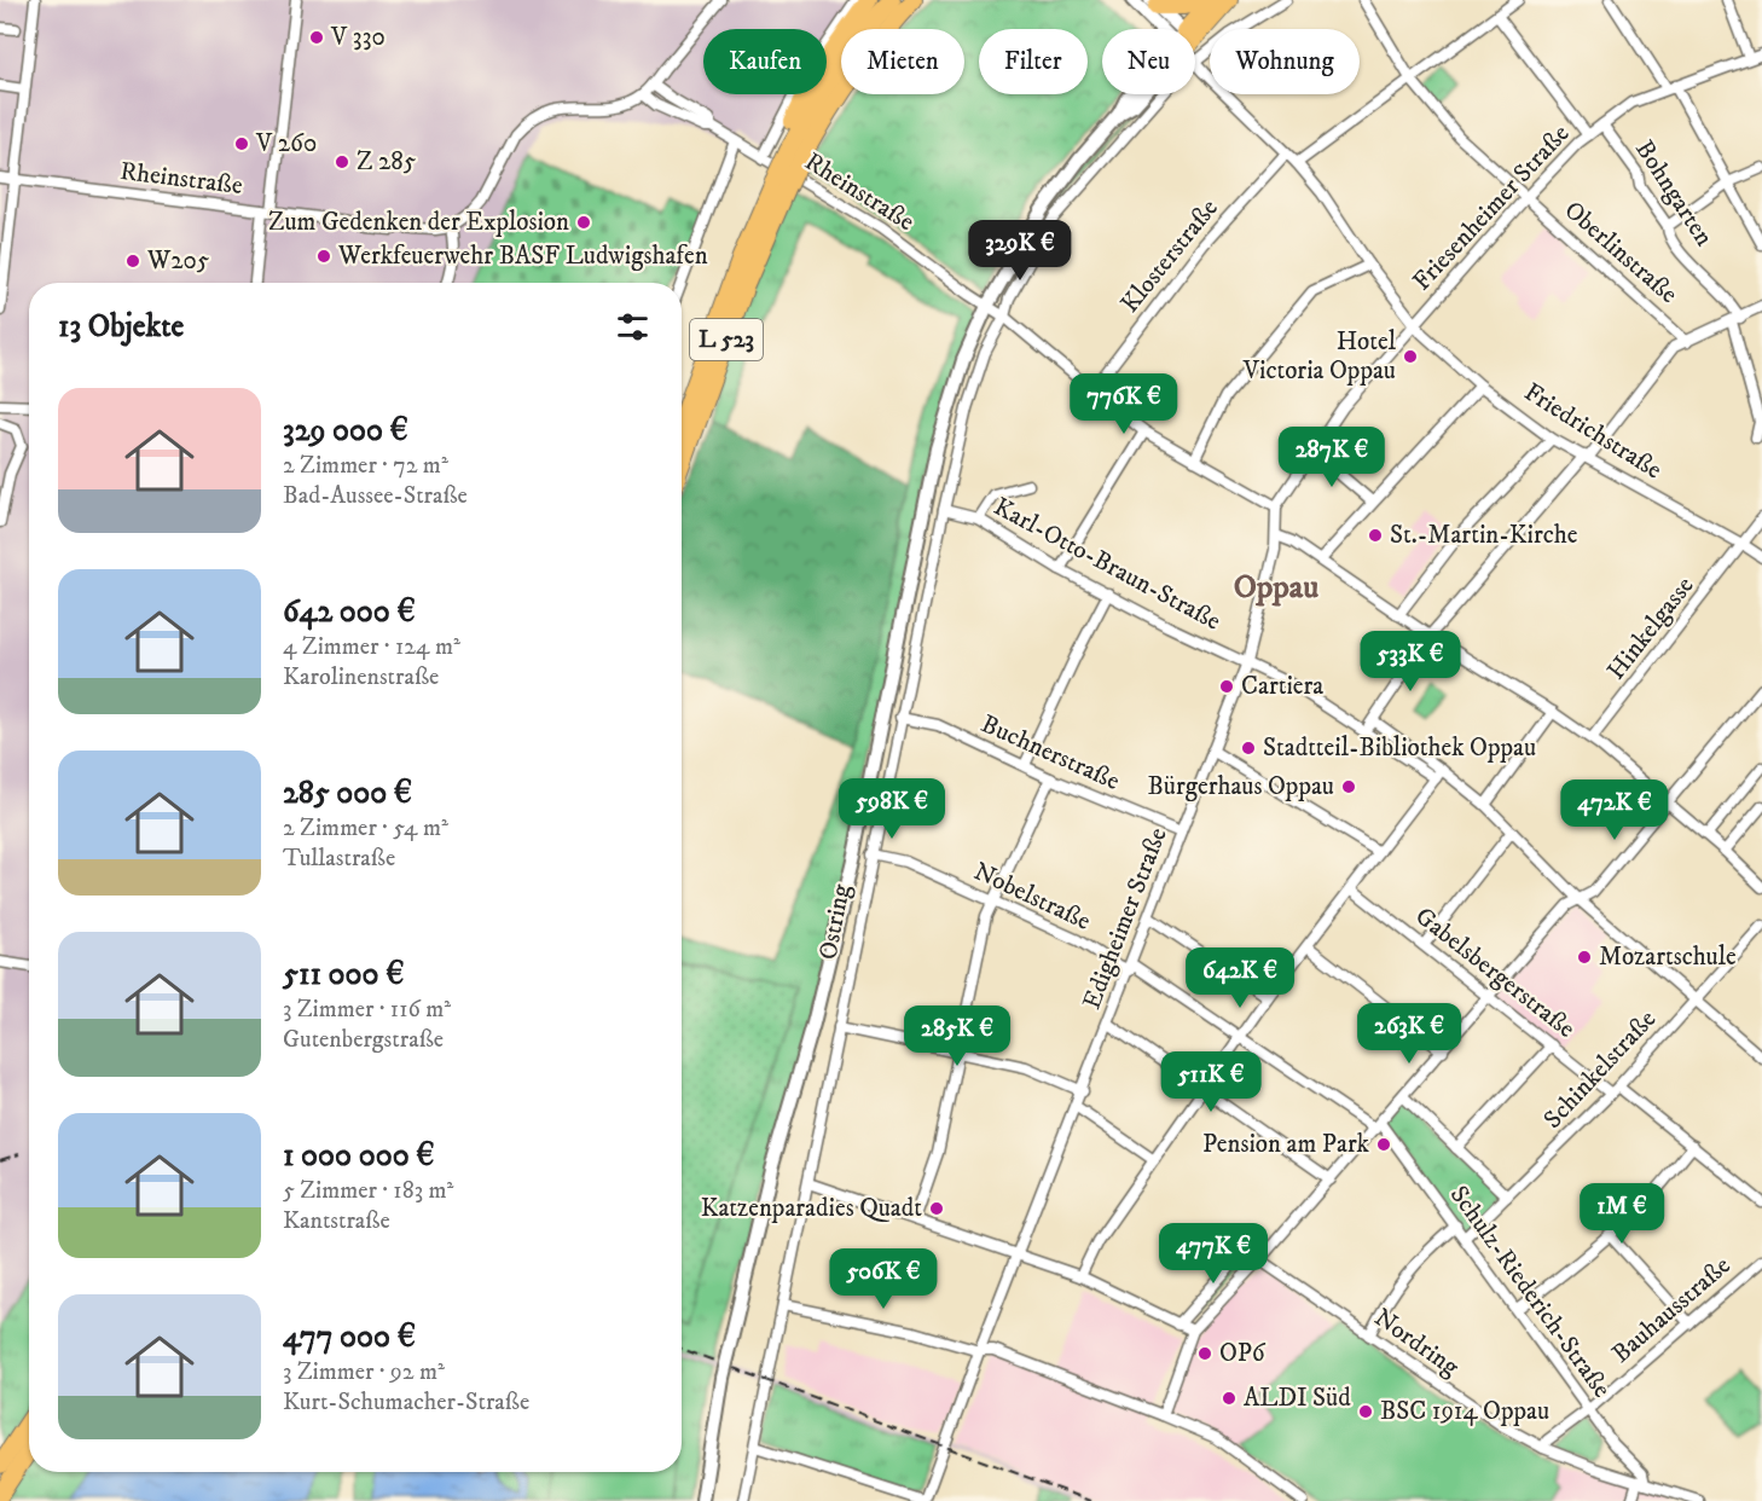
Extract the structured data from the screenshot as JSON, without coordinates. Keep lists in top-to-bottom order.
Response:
{
  "streets": {
    "highway": ["L 523"],
    "street": [
      "Rheinstraße",
      "Bohngarten",
      "Friesenheimer Straße",
      "Oberlinstraße",
      "Klosterstraße",
      "Friedrichstraße",
      "Karl-Otto-Braun-Straße",
      "Hinkelgasse",
      "Buchnerstraße",
      "Nobelstraße",
      "Edigheimer Straße",
      "Ostring",
      "Gabelsbergerstraße",
      "Schinkelstraße",
      "Schulz-Riederich-Straße",
      "Bauhausstraße",
      "Nordring"
    ]
  },
  "crossings": [
    ["Rheinstraße", "Klosterstraße"],
    ["Rheinstraße", "Edigheimer Straße"],
    ["Rheinstraße", "Ostring"],
    ["Bohngarten", "Friesenheimer Straße"],
    ["Friesenheimer Straße", "Oberlinstraße"],
    ["Friesenheimer Straße", "Friedrichstraße"],
    ["Klosterstraße", "Friedrichstraße"],
    ["Friedrichstraße", "Hinkelgasse"],
    ["Karl-Otto-Braun-Straße", "Edigheimer Straße"],
    ["Karl-Otto-Braun-Straße", "Ostring"],
    ["Buchnerstraße", "Edigheimer Straße"],
    ["Buchnerstraße", "Ostring"],
    ["Nobelstraße", "Edigheimer Straße"],
    ["Nobelstraße", "Ostring"],
    ["Nobelstraße", "Schulz-Riederich-Straße"],
    ["Gabelsbergerstraße", "Schinkelstraße"],
    ["Schinkelstraße", "Schulz-Riederich-Straße"],
    ["Schulz-Riederich-Straße", "Bauhausstraße"],
    ["Schulz-Riederich-Straße", "Nordring"],
    ["Bauhausstraße", "Nordring"]
  ],
  "districts": ["Oppau"],
  "places": [
    "V 330",
    "V 260",
    "Z 285",
    "Zum Gedenken der Explosion",
    "Werkfeuerwehr BASF Ludwigshafen",
    "W205",
    "Hotel Victoria Oppau",
    "St.-Martin-Kirche",
    "Cartiera",
    "Stadtteil-Bibliothek Oppau",
    "Bürgerhaus Oppau",
    "Mozartschule",
    "Pension am Park",
    "Katzenparadies Quadt",
    "OP6",
    "ALDI Süd",
    "BSC 1914 Oppau"
  ],
  "page": {
    "chip": [
      "Kaufen",
      "Mieten",
      "Filter",
      "Neu",
      "Wohnung"
    ],
    "price": [
      "329K €",
      "776K €",
      "287K €",
      "533K €",
      "598K €",
      "472K €",
      "642K €",
      "263K €",
      "285K €",
      "511K €",
      "1M €",
      "477K €",
      "506K €"
    ],
    "heading": "13 Objekte",
    "list": [
      {
        "name": "329 000 €",
        "note": "2 Zimmer · 72 m² · Bad-Aussee-Straße"
      },
      {
        "name": "642 000 €",
        "note": "4 Zimmer · 124 m² · Karolinenstraße"
      },
      {
        "name": "285 000 €",
        "note": "2 Zimmer · 54 m² · Tullastraße"
      },
      {
        "name": "511 000 €",
        "note": "3 Zimmer · 116 m² · Gutenbergstraße"
      },
      {
        "name": "1 000 000 €",
        "note": "5 Zimmer · 183 m² · Kantstraße"
      },
      {
        "name": "477 000 €",
        "note": "3 Zimmer · 92 m² · Kurt-Schumacher-Straße"
      }
    ]
  }
}
